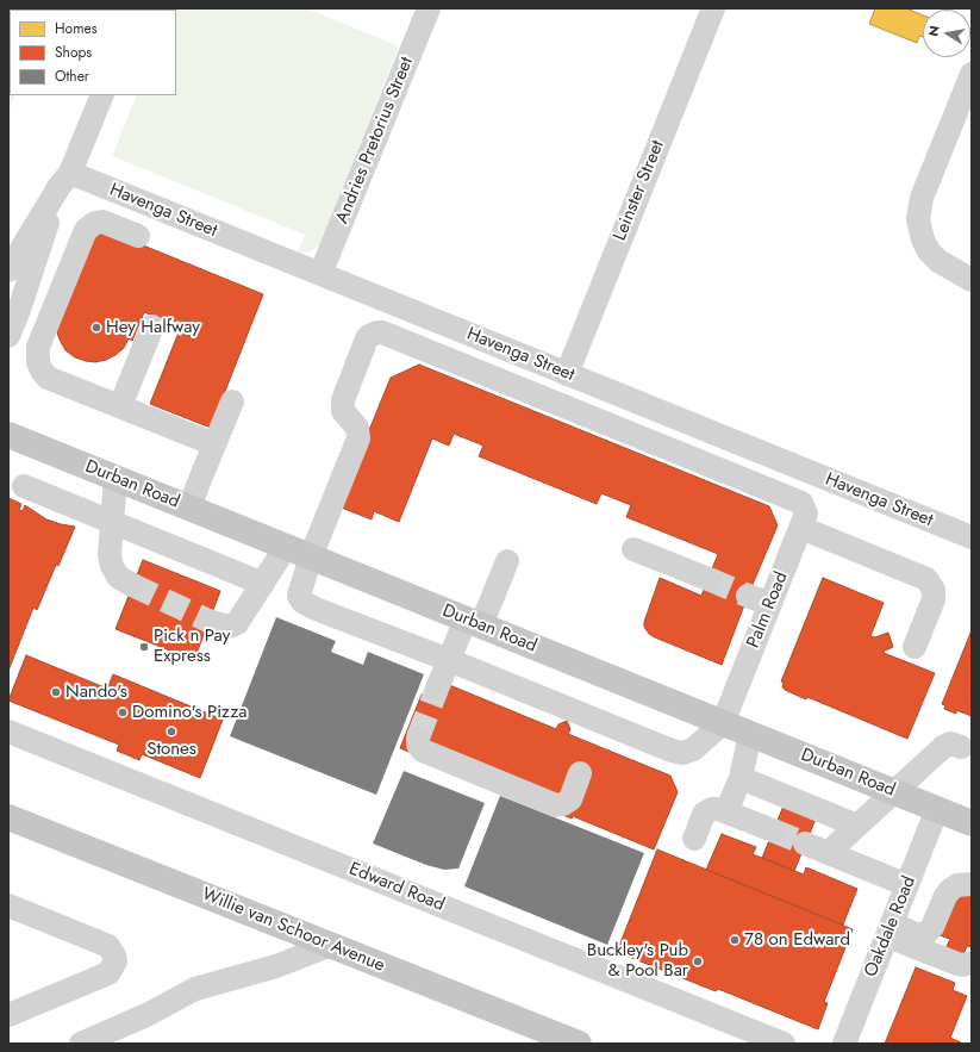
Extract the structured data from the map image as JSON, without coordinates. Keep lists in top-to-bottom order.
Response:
{
  "streets": {
    "main road": ["Durban Road", "Willie van Schoor Avenue"],
    "street": [
      "Andries Pretorius Street",
      "Leinster Street",
      "Havenga Street",
      "Palm Road",
      "Edward Road",
      "Oakdale Road"
    ]
  },
  "crossings": [
    ["Andries Pretorius Street", "Havenga Street"],
    ["Leinster Street", "Havenga Street"],
    ["Durban Road", "Palm Road"],
    ["Durban Road", "Oakdale Road"]
  ],
  "places": [
    "Hey Halfway",
    "Pick n Pay Express",
    "Nando's",
    "Domino's Pizza",
    "Stones",
    "78 on Edward",
    "Buckley's Pub & Pool Bar"
  ],
  "legend": ["Homes", "Shops", "Other"],
  "north": "left"
}
